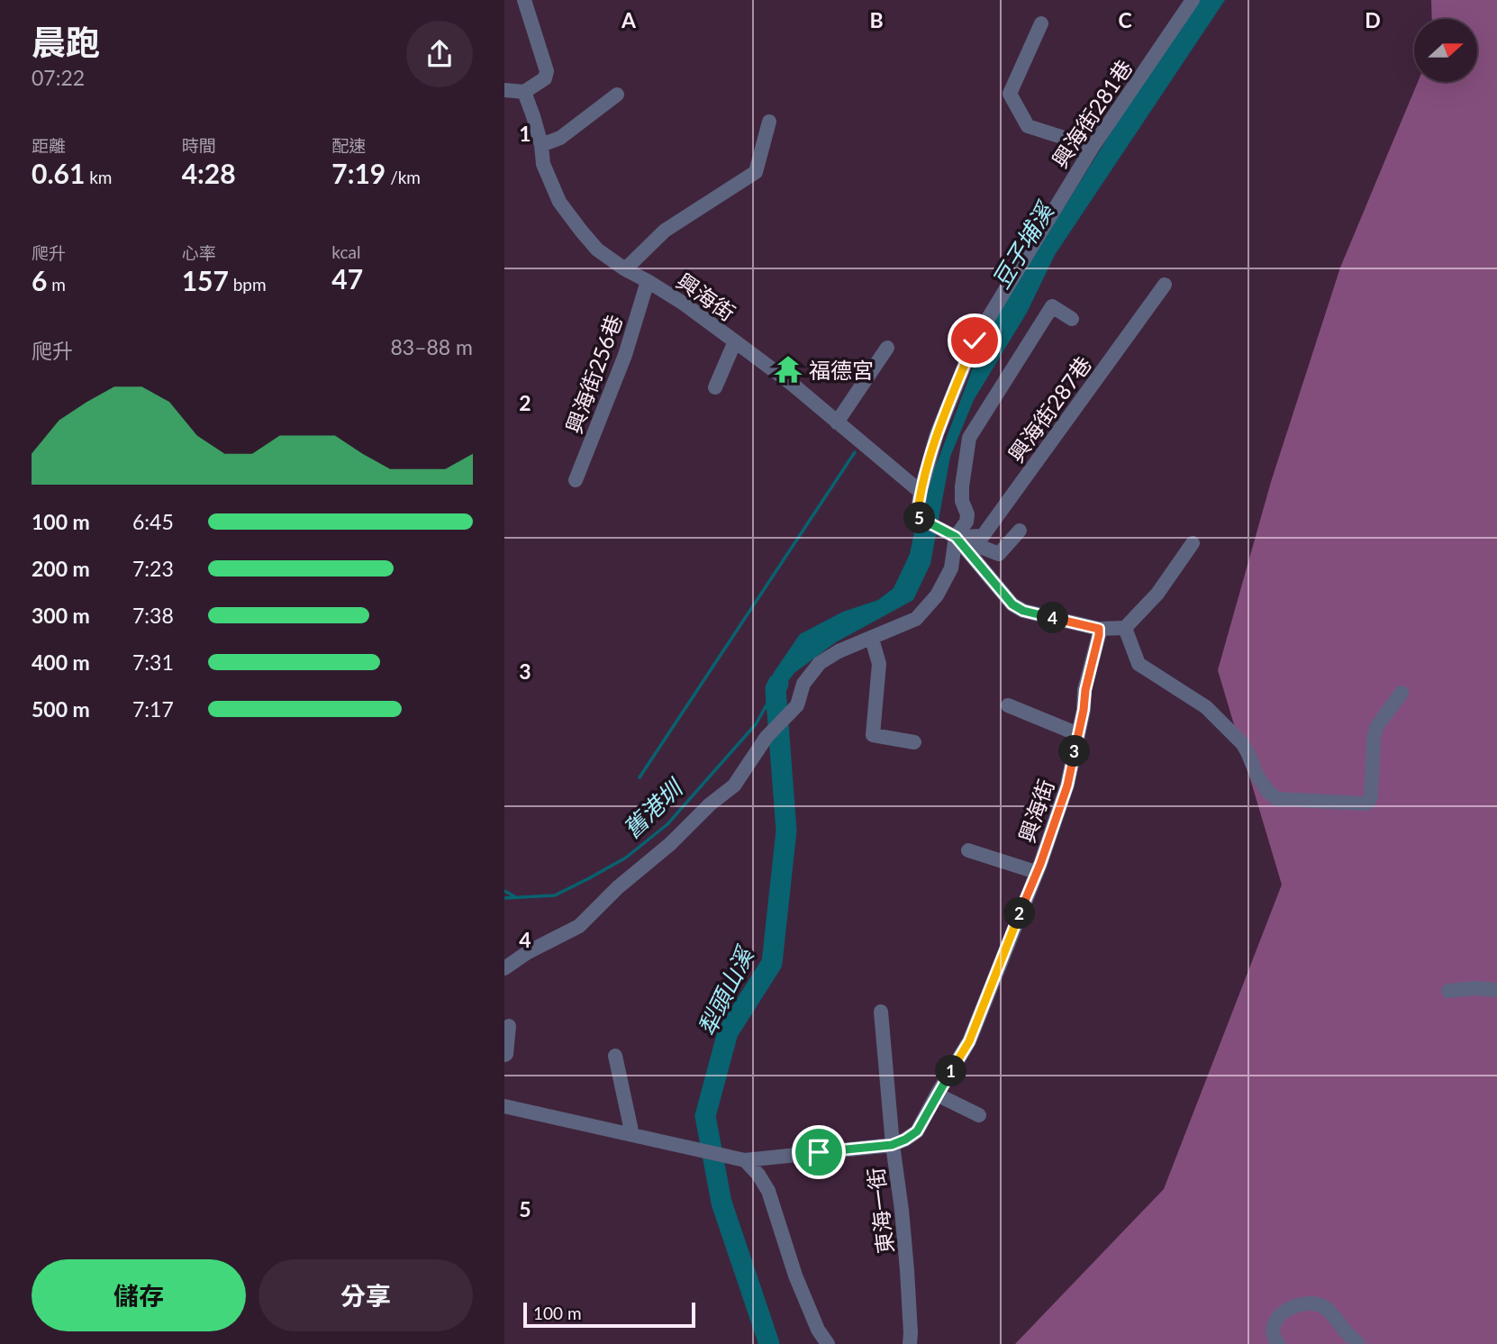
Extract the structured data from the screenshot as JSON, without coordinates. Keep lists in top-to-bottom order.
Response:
{
  "streets": {
    "street": [
      "興海街281巷",
      "興海街",
      "興海街256巷",
      "興海街287巷",
      "東海一街"
    ]
  },
  "crossings": [
    ["興海街281巷", "興海街"],
    ["興海街", "興海街256巷"],
    ["興海街", "東海一街"]
  ],
  "water": ["豆子埔溪", "舊港圳", "犁頭山溪"],
  "places": {
    "temple": ["福德宮"]
  },
  "scale_bar": "100 m",
  "north": "right",
  "page": {
    "heading": ["晨跑", "07:22"],
    "stats": [
      ["距離", "0.61 km"],
      ["時間", "4:28"],
      ["配速", "7:19 /km"],
      ["爬升", "6 m"],
      ["心率", "157 bpm"],
      ["kcal", "47"]
    ],
    "chart": ["爬升", "83–88 m"],
    "list": [
      {
        "name": "100 m",
        "note": "6:45"
      },
      {
        "name": "200 m",
        "note": "7:23"
      },
      {
        "name": "300 m",
        "note": "7:38"
      },
      {
        "name": "400 m",
        "note": "7:31"
      },
      {
        "name": "500 m",
        "note": "7:17"
      }
    ],
    "pins": [
      "5",
      "4",
      "3",
      "2",
      "1"
    ],
    "buttons": ["儲存", "分享"],
    "scale": "100 m"
  },
  "grid": {
    "columns": [
      "A",
      "B",
      "C",
      "D"
    ],
    "rows": [
      "1",
      "2",
      "3",
      "4",
      "5"
    ]
  }
}
